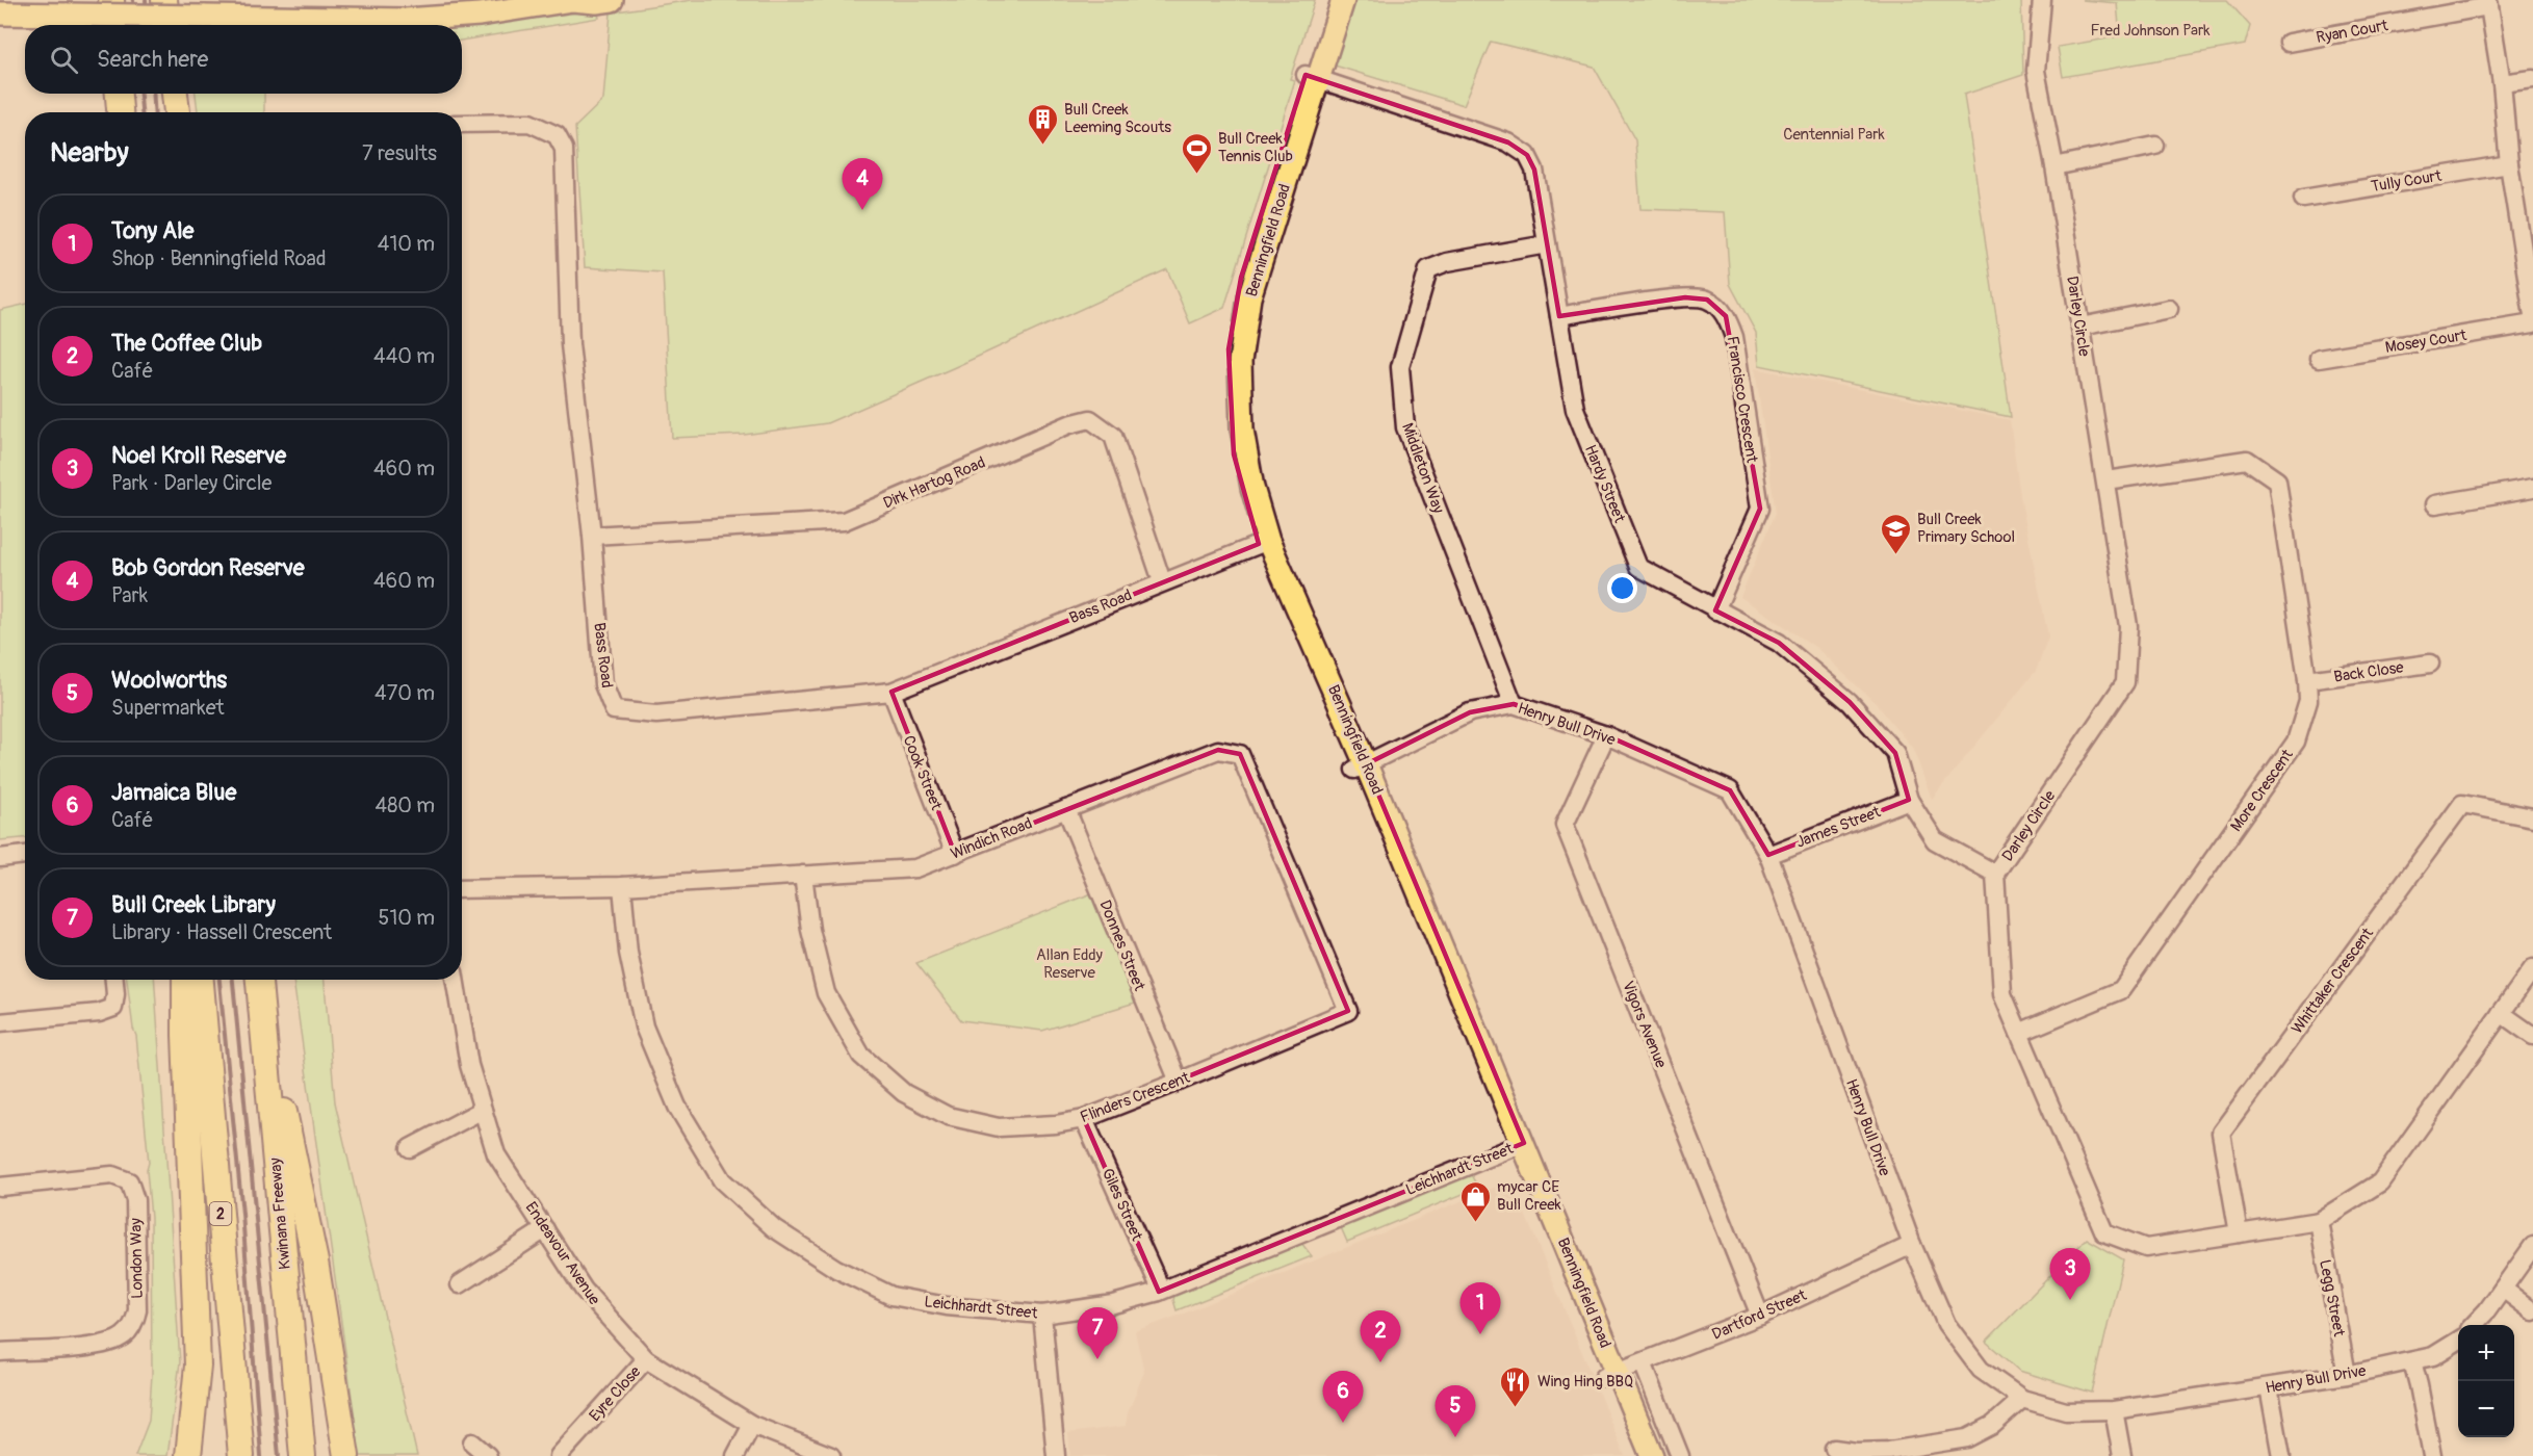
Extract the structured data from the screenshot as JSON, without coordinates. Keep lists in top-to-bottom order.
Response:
{
  "streets": {
    "highway": ["2", "Kwinana Freeway"],
    "main road": ["Benningfield Road"],
    "street": [
      "Ryan Court",
      "Tully Court",
      "Darley Circle",
      "Mosey Court",
      "Francisco Crescent",
      "Middleton Way",
      "Dirk Hartog Road",
      "Hardy Street",
      "Bass Road",
      "Back Close",
      "Henry Bull Drive",
      "Cook Street",
      "More Crescent",
      "James Street",
      "Windich Road",
      "Donnes Street",
      "Whittaker Crescent",
      "Vigors Avenue",
      "Flinders Crescent",
      "Leichhardt Street",
      "Giles Street",
      "Endeavour Avenue",
      "London Way",
      "Legg Street",
      "Dartford Street",
      "Eyre Close"
    ]
  },
  "crossings": [
    ["Benningfield Road", "Hardy Street"],
    ["Benningfield Road", "Bass Road"],
    ["Benningfield Road", "Henry Bull Drive"],
    ["Benningfield Road", "Leichhardt Street"],
    ["Benningfield Road", "Dartford Street"],
    ["Darley Circle", "Hardy Street"],
    ["Darley Circle", "More Crescent"],
    ["Darley Circle", "Whittaker Crescent"],
    ["Darley Circle", "Legg Street"],
    ["Francisco Crescent", "Hardy Street"],
    ["Middleton Way", "Hardy Street"],
    ["Middleton Way", "Henry Bull Drive"],
    ["Dirk Hartog Road", "Bass Road"],
    ["Hardy Street", "James Street"],
    ["Bass Road", "Cook Street"],
    ["Back Close", "More Crescent"],
    ["Henry Bull Drive", "James Street"],
    ["Henry Bull Drive", "Vigors Avenue"],
    ["Henry Bull Drive", "Legg Street"],
    ["Henry Bull Drive", "Dartford Street"],
    ["Cook Street", "Windich Road"],
    ["Windich Road", "Donnes Street"],
    ["Windich Road", "Flinders Crescent"],
    ["Windich Road", "Leichhardt Street"],
    ["Donnes Street", "Flinders Crescent"],
    ["Vigors Avenue", "Dartford Street"],
    ["Flinders Crescent", "Giles Street"],
    ["Leichhardt Street", "Giles Street"],
    ["Endeavour Avenue", "Eyre Close"]
  ],
  "parks": ["Fred Johnson Park", "Centennial Park", "Allan Eddy Reserve"],
  "places": {
    "building": ["Bull Creek Leeming Scouts"],
    "sports": ["Bull Creek Tennis Club"],
    "school or university": ["Bull Creek Primary School"],
    "shop": ["mycar CE Bull Creek"],
    "restaurant": ["Wing Hing BBQ"]
  },
  "page": {
    "search": "Search here",
    "heading": ["Nearby", "7 results"],
    "pins": [
      "4",
      "3",
      "1",
      "7",
      "2",
      "6",
      "5"
    ],
    "list": [
      {
        "mark": "1",
        "name": "Tony Ale",
        "note": "Shop · Benningfield Road",
        "value": "410 m"
      },
      {
        "mark": "2",
        "name": "The Coffee Club",
        "note": "Café",
        "value": "440 m"
      },
      {
        "mark": "3",
        "name": "Noel Kroll Reserve",
        "note": "Park · Darley Circle",
        "value": "460 m"
      },
      {
        "mark": "4",
        "name": "Bob Gordon Reserve",
        "note": "Park",
        "value": "460 m"
      },
      {
        "mark": "5",
        "name": "Woolworths",
        "note": "Supermarket",
        "value": "470 m"
      },
      {
        "mark": "6",
        "name": "Jamaica Blue",
        "note": "Café",
        "value": "480 m"
      },
      {
        "mark": "7",
        "name": "Bull Creek Library",
        "note": "Library · Hassell Crescent",
        "value": "510 m"
      }
    ],
    "map_buttons": ["+", "−"]
  }
}
